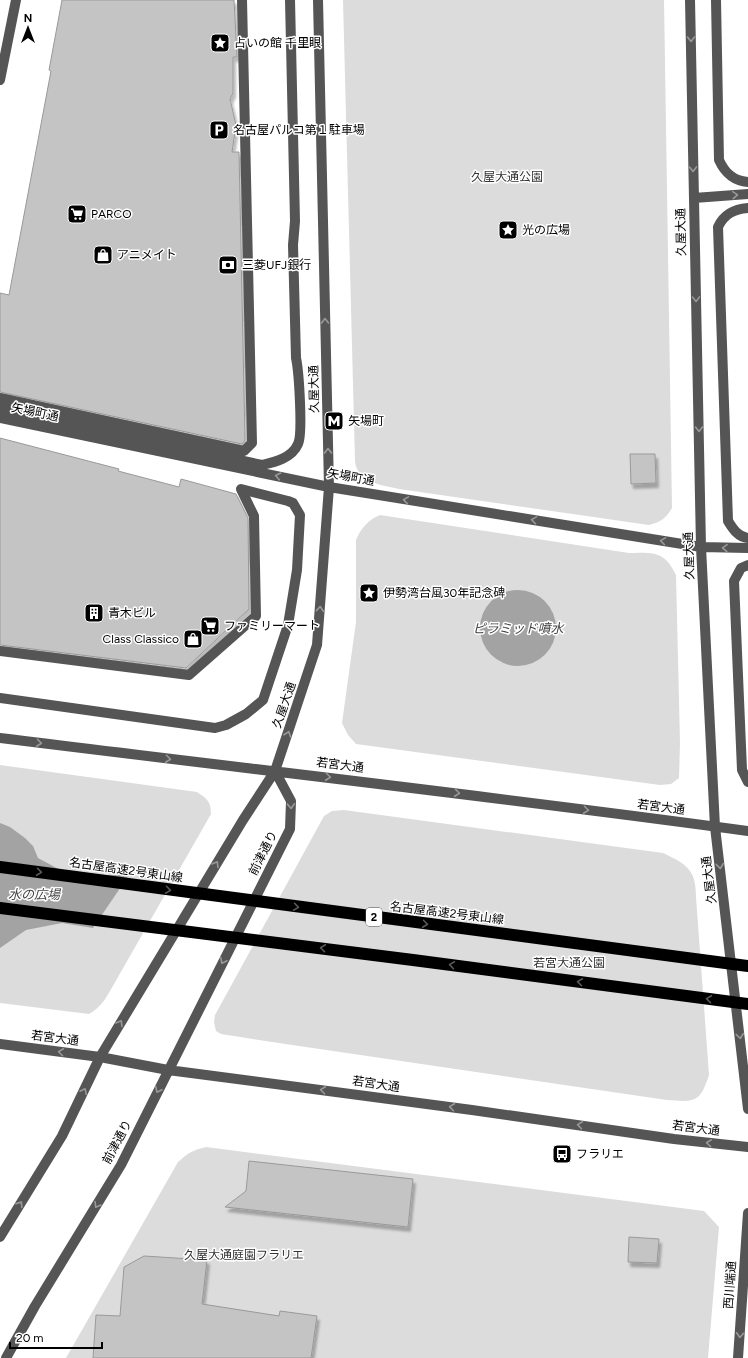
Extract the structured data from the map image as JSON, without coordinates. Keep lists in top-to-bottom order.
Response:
{
  "streets": {
    "highway": ["名古屋高速2号東山線", "2"],
    "street": [
      "久屋大通",
      "矢場町通",
      "若宮大通",
      "前津通り",
      "西川端通"
    ]
  },
  "crossings": [
    ["久屋大通", "矢場町通"],
    ["久屋大通", "若宮大通"],
    ["久屋大通", "前津通り"],
    ["若宮大通", "前津通り"]
  ],
  "one_way": ["矢場町通", "西川端通"],
  "water": ["ピラミッド噴水", "水の広場"],
  "parks": ["久屋大通公園", "若宮大通公園", "久屋大通庭園フラリエ"],
  "places": {
    "place": ["占いの館 千里眼", "光の広場", "伊勢湾台風30年記念碑"],
    "parking": ["名古屋パルコ第１駐車場"],
    "supermarket": ["PARCO", "ファミリーマート"],
    "shop": ["アニメイト", "Class Classico"],
    "bank": ["三菱UFJ銀行"],
    "metro station": ["矢場町"],
    "building": ["青木ビル"],
    "bus stop": ["フラリエ"]
  },
  "scale_bar": "20 m",
  "north": "top"
}
